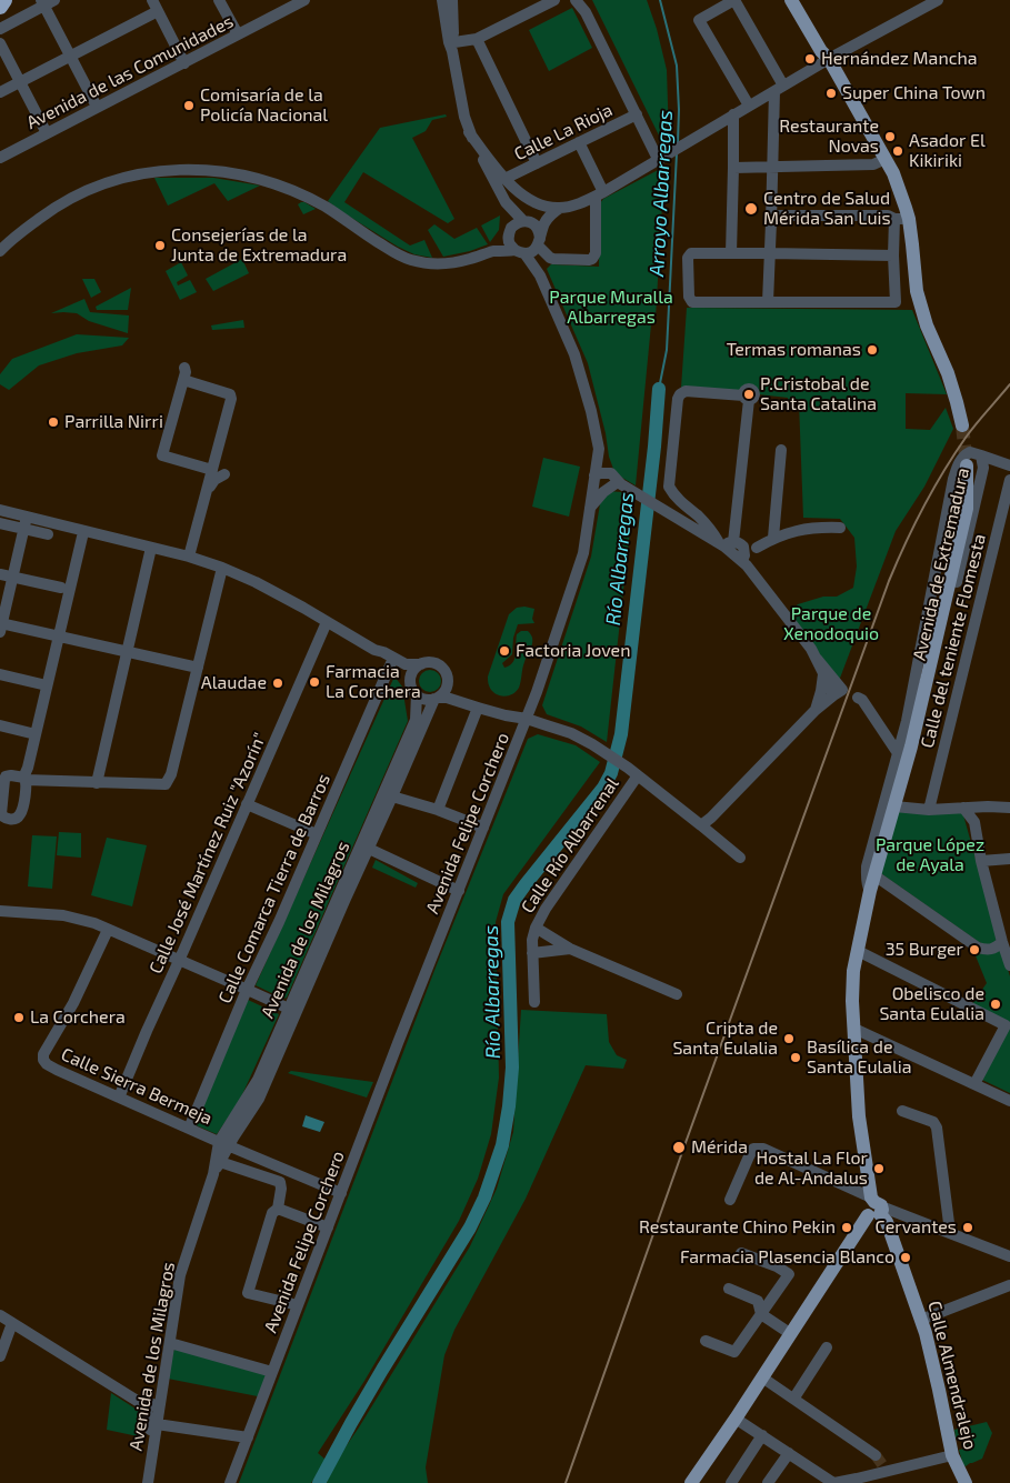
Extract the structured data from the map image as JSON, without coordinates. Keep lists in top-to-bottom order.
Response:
{
  "streets": {
    "main road": ["Avenida de Extremadura", "Calle Almendralejo"],
    "street": [
      "Avenida de las Comunidades",
      "Calle La Rioja",
      "Calle del teniente Flomesta",
      "Avenida Felipe Corchero",
      "Calle Río Albarrenal",
      "Calle José Martínez Ruiz \"Azorín\"",
      "Calle Comarca Tierra de Barros",
      "Avenida de los Milagros",
      "Calle Sierra Bermeja"
    ]
  },
  "crossings": [
    ["Avenida de Extremadura", "Calle Almendralejo"],
    ["Avenida Felipe Corchero", "Calle Sierra Bermeja"],
    ["Calle José Martínez Ruiz \"Azorín\"", "Calle Sierra Bermeja"],
    ["Calle Comarca Tierra de Barros", "Calle Sierra Bermeja"],
    ["Avenida de los Milagros", "Calle Sierra Bermeja"]
  ],
  "water": ["Arroyo Albarregas", "Río Albarregas"],
  "parks": ["Parque Muralla Albarregas", "Parque de Xenodoquio", "Parque López de Ayala"],
  "places": [
    "Hernández Mancha",
    "Super China Town",
    "Comisaría de la Policía Nacional",
    "Restaurante Novas",
    "Asador El Kikiriki",
    "Centro de Salud Mérida San Luis",
    "Consejerías de la Junta de Extremadura",
    "Termas romanas",
    "P.Cristobal de Santa Catalina",
    "Parrilla Nirri",
    "Factoria Joven",
    "Farmacia La Corchera",
    "Alaudae",
    "35 Burger",
    "Obelisco de Santa Eulalia",
    "La Corchera",
    "Cripta de Santa Eulalia",
    "Basílica de Santa Eulalia",
    "Mérida",
    "Hostal La Flor de Al-Andalus",
    "Restaurante Chino Pekin",
    "Cervantes",
    "Farmacia Plasencia Blanco"
  ]
}
